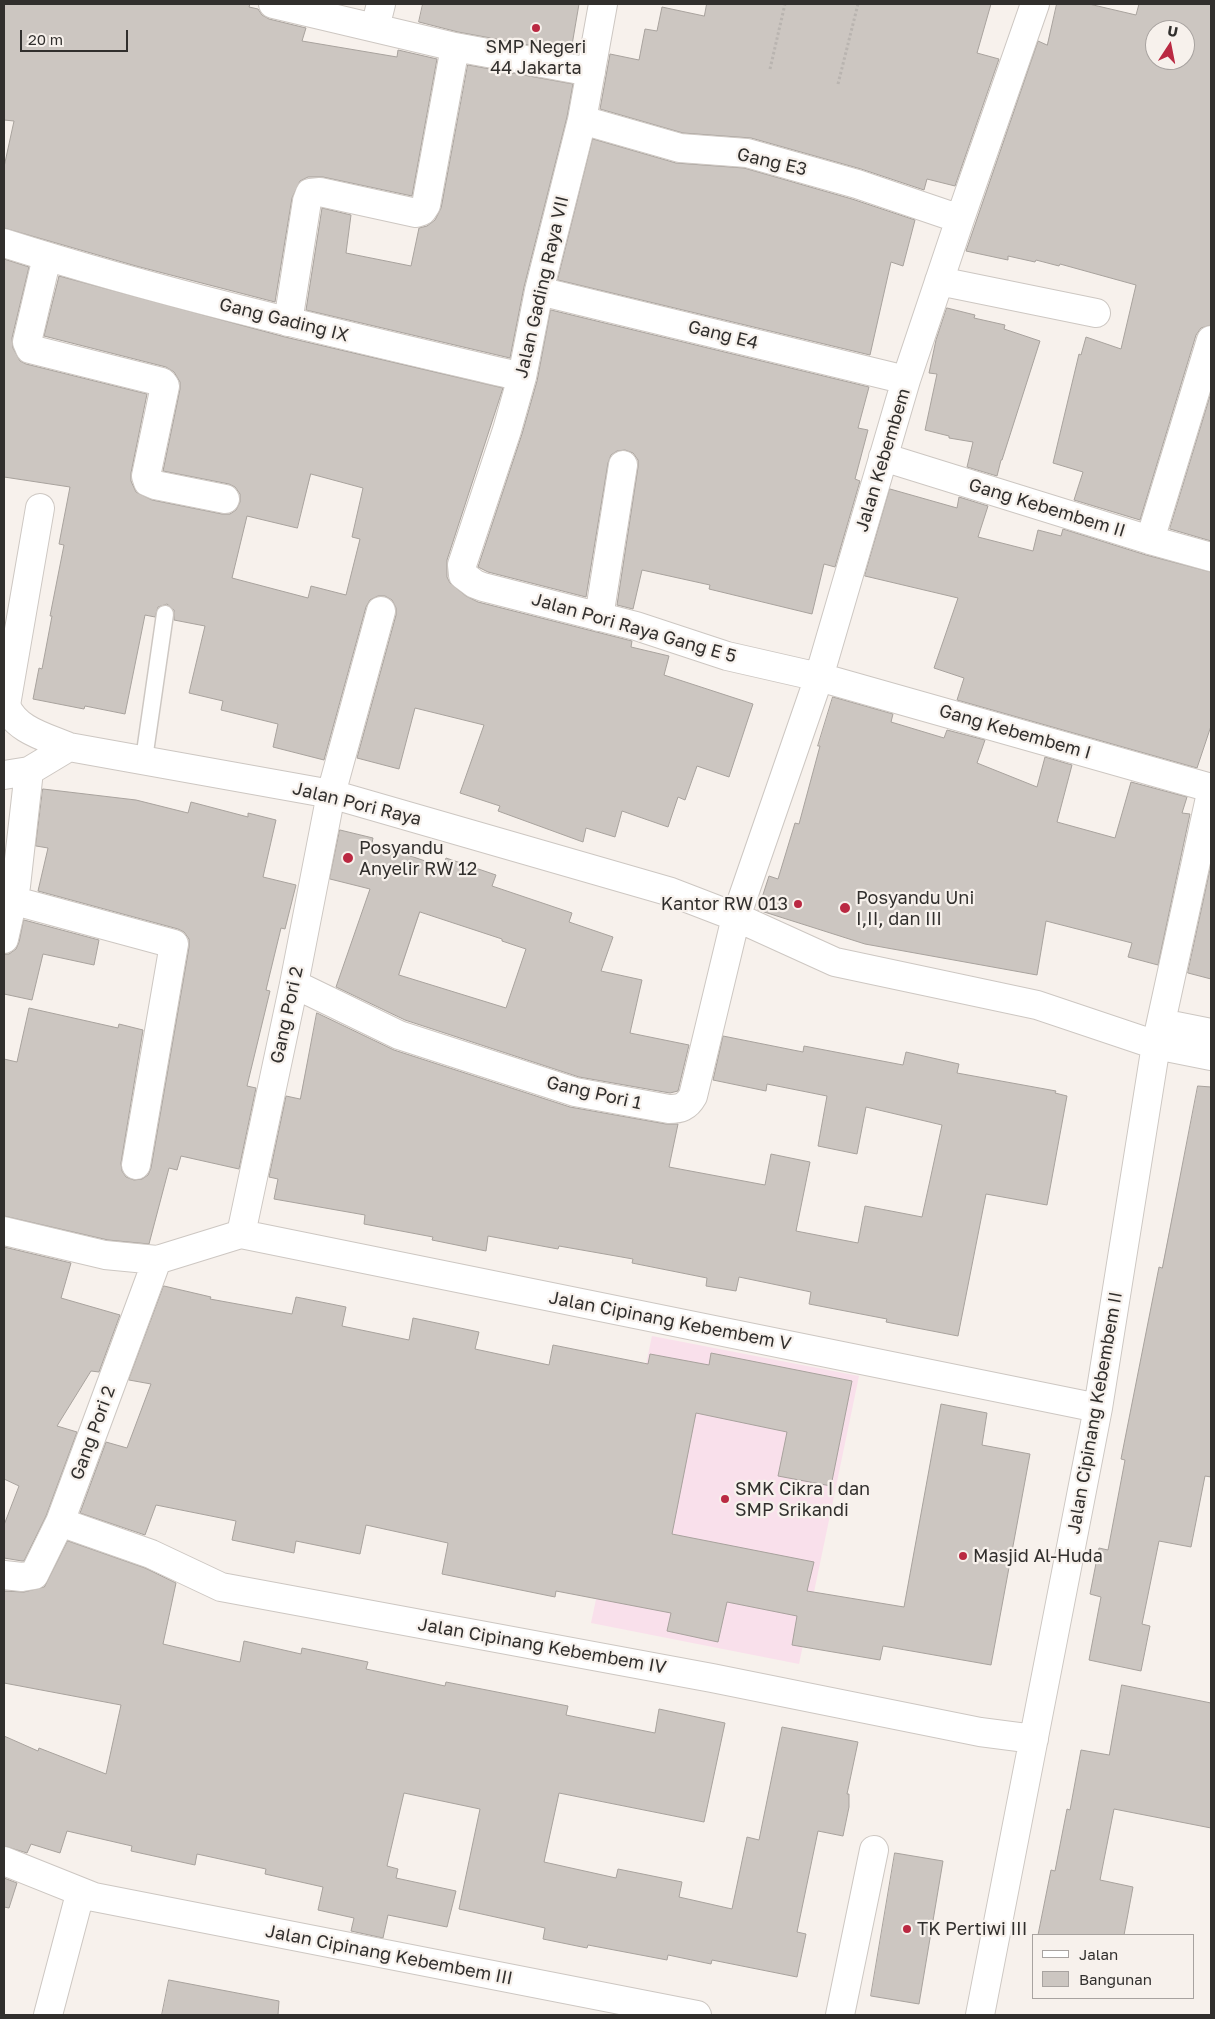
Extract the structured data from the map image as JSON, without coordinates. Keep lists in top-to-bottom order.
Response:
{
  "streets": {
    "street": [
      "Gang E3",
      "Jalan Gading Raya VII",
      "Gang Gading IX",
      "Gang E4",
      "Jalan Kebembem",
      "Gang Kebembem II",
      "Jalan Pori Raya Gang E 5",
      "Gang Kebembem I",
      "Jalan Pori Raya",
      "Gang Pori 2",
      "Gang Pori 1",
      "Jalan Cipinang Kebembem V",
      "Jalan Cipinang Kebembem II",
      "Jalan Cipinang Kebembem IV",
      "Jalan Cipinang Kebembem III"
    ]
  },
  "crossings": [
    ["Gang E3", "Jalan Gading Raya VII"],
    ["Gang E3", "Jalan Kebembem"],
    ["Jalan Gading Raya VII", "Gang Gading IX"],
    ["Jalan Gading Raya VII", "Gang E4"],
    ["Jalan Gading Raya VII", "Jalan Pori Raya Gang E 5"],
    ["Gang E4", "Jalan Kebembem"],
    ["Jalan Kebembem", "Gang Kebembem II"],
    ["Jalan Kebembem", "Jalan Pori Raya Gang E 5"],
    ["Jalan Kebembem", "Gang Kebembem I"],
    ["Jalan Kebembem", "Jalan Pori Raya"],
    ["Jalan Kebembem", "Gang Pori 1"],
    ["Jalan Pori Raya Gang E 5", "Gang Kebembem I"],
    ["Jalan Pori Raya", "Gang Pori 2"],
    ["Jalan Pori Raya", "Gang Pori 1"],
    ["Jalan Pori Raya", "Jalan Cipinang Kebembem II"],
    ["Gang Pori 2", "Gang Pori 1"],
    ["Gang Pori 2", "Jalan Cipinang Kebembem V"],
    ["Gang Pori 2", "Jalan Cipinang Kebembem IV"],
    ["Jalan Cipinang Kebembem V", "Jalan Cipinang Kebembem II"],
    ["Jalan Cipinang Kebembem II", "Jalan Cipinang Kebembem IV"]
  ],
  "places": [
    "SMP Negeri 44 Jakarta",
    "Posyandu Anyelir RW 12",
    "Kantor RW 013",
    "Posyandu Uni I,II, dan III",
    "SMK Cikra I dan SMP Srikandi",
    "Masjid Al-Huda",
    "TK Pertiwi III"
  ],
  "legend": ["Jalan", "Bangunan"],
  "scale_bar": "20 m",
  "north": "top"
}
